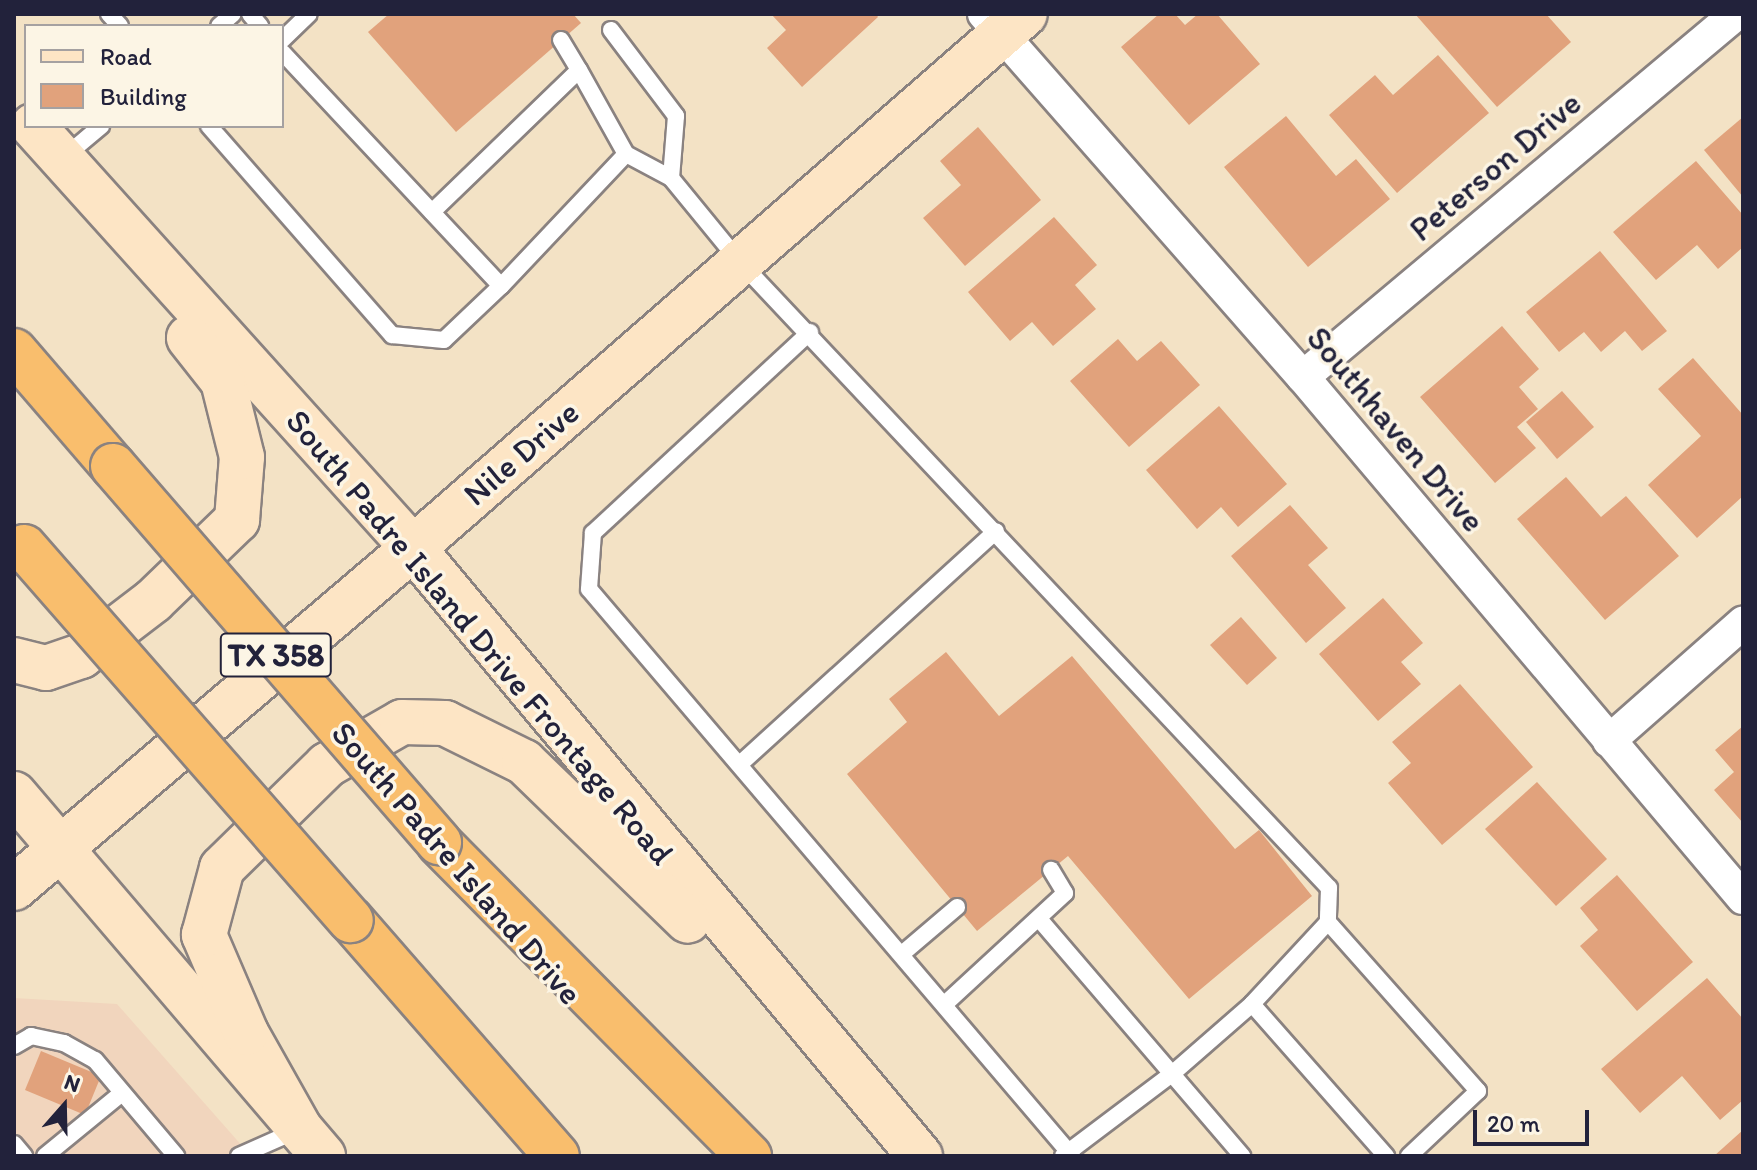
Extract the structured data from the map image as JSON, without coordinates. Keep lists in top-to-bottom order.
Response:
{
  "streets": {
    "highway": ["TX 358", "South Padre Island Drive"],
    "main road": ["Nile Drive", "South Padre Island Drive Frontage Road"],
    "street": ["Peterson Drive", "Southhaven Drive"]
  },
  "crossings": [
    ["Peterson Drive", "Southhaven Drive"],
    ["Southhaven Drive", "Nile Drive"],
    ["Nile Drive", "South Padre Island Drive Frontage Road"]
  ],
  "legend": ["Road", "Building"],
  "scale_bar": "20 m",
  "north": "top"
}
